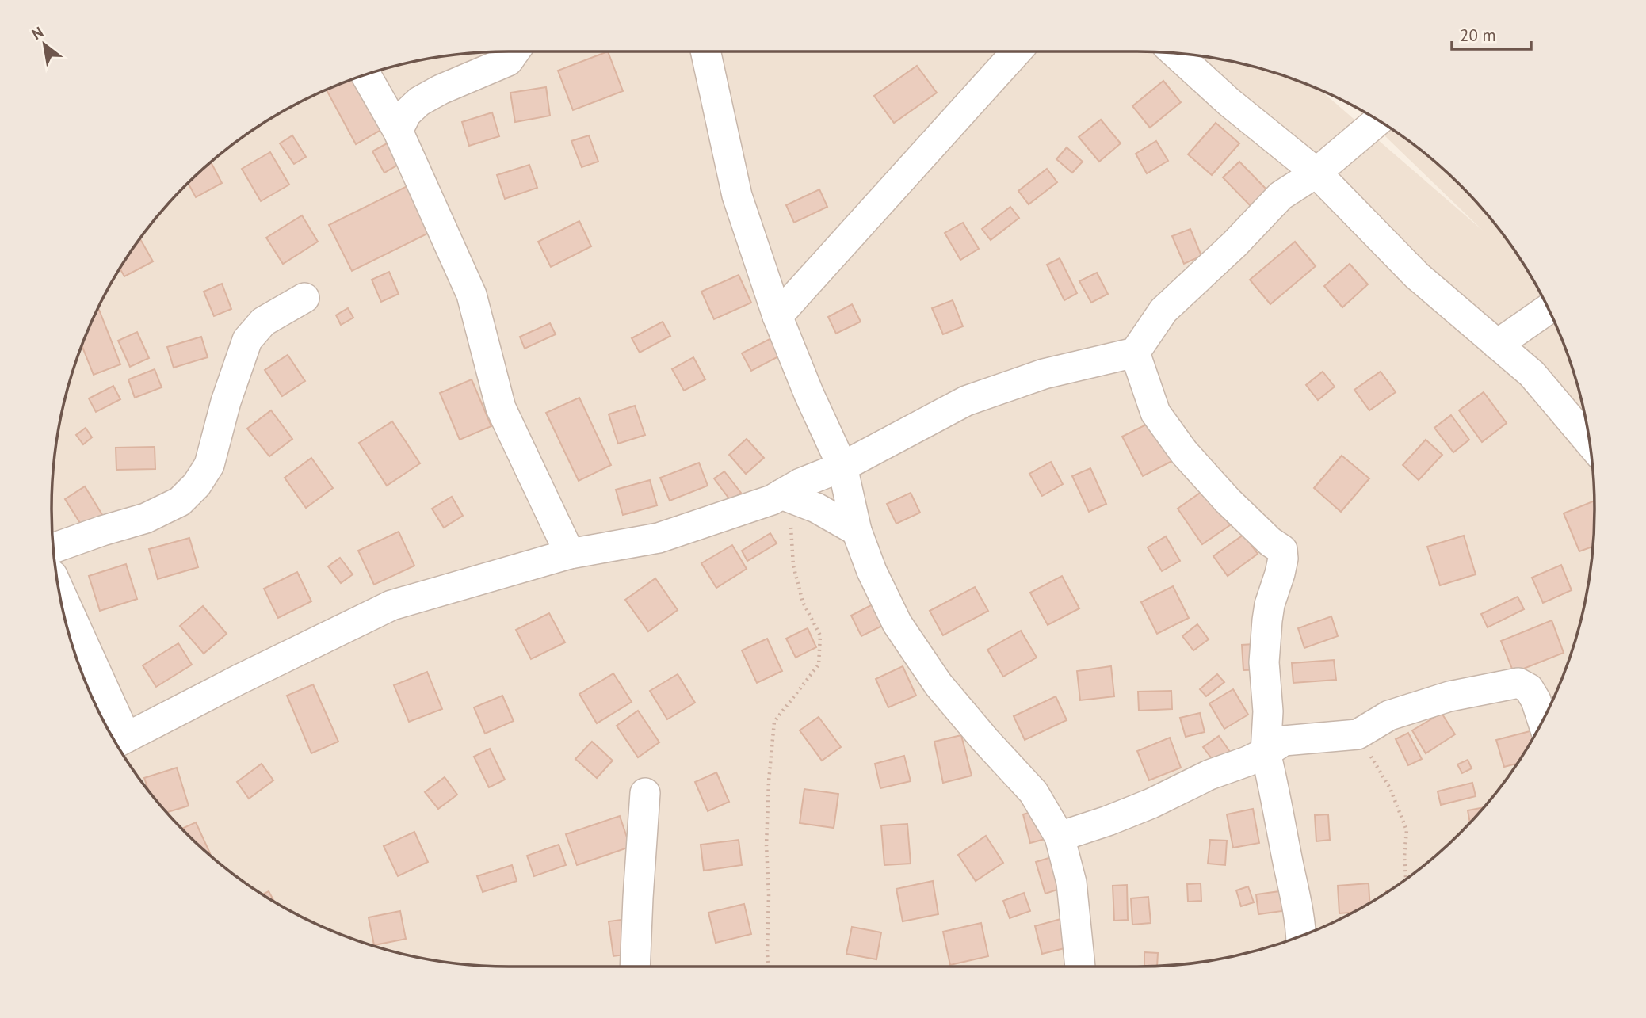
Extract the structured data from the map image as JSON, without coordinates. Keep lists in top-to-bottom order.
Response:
{
  "scale_bar": "20 m",
  "north": "top left"
}
